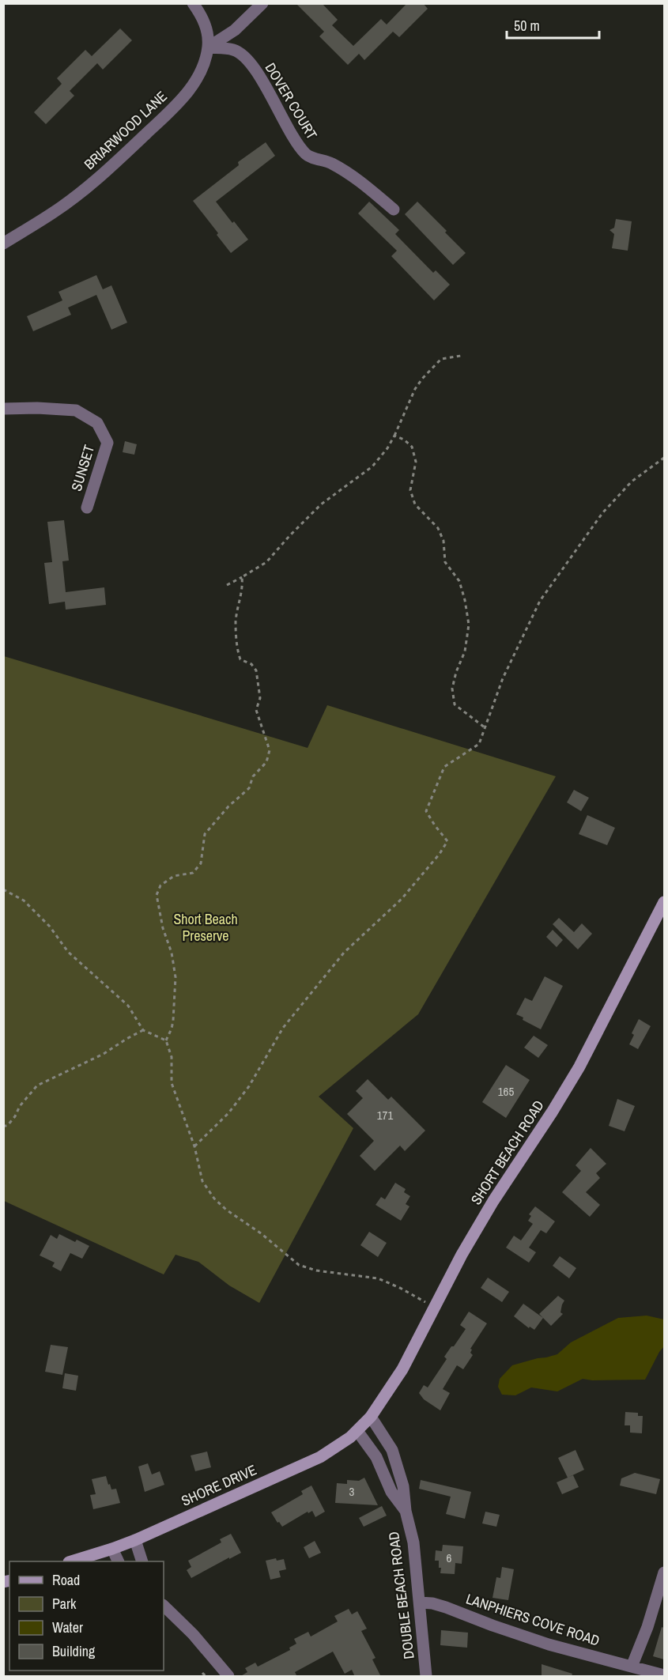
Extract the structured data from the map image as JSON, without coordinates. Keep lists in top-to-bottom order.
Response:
{
  "streets": {
    "main road": ["SHORT BEACH ROAD", "SHORE DRIVE"],
    "street": [
      "DOVER COURT",
      "BRIARWOOD LANE",
      "SUNSET",
      "DOUBLE BEACH ROAD",
      "LANPHIERS COVE ROAD"
    ]
  },
  "crossings": [
    ["DOVER COURT", "BRIARWOOD LANE"],
    ["SHORT BEACH ROAD", "SHORE DRIVE"],
    ["SHORT BEACH ROAD", "DOUBLE BEACH ROAD"],
    ["SHORE DRIVE", "DOUBLE BEACH ROAD"],
    ["DOUBLE BEACH ROAD", "LANPHIERS COVE ROAD"]
  ],
  "parks": ["Short Beach Preserve"],
  "house_numbers": [
    "165",
    "171",
    "3",
    "6"
  ],
  "legend": [
    "Road",
    "Park",
    "Water",
    "Building"
  ],
  "scale_bar": "50 m"
}
